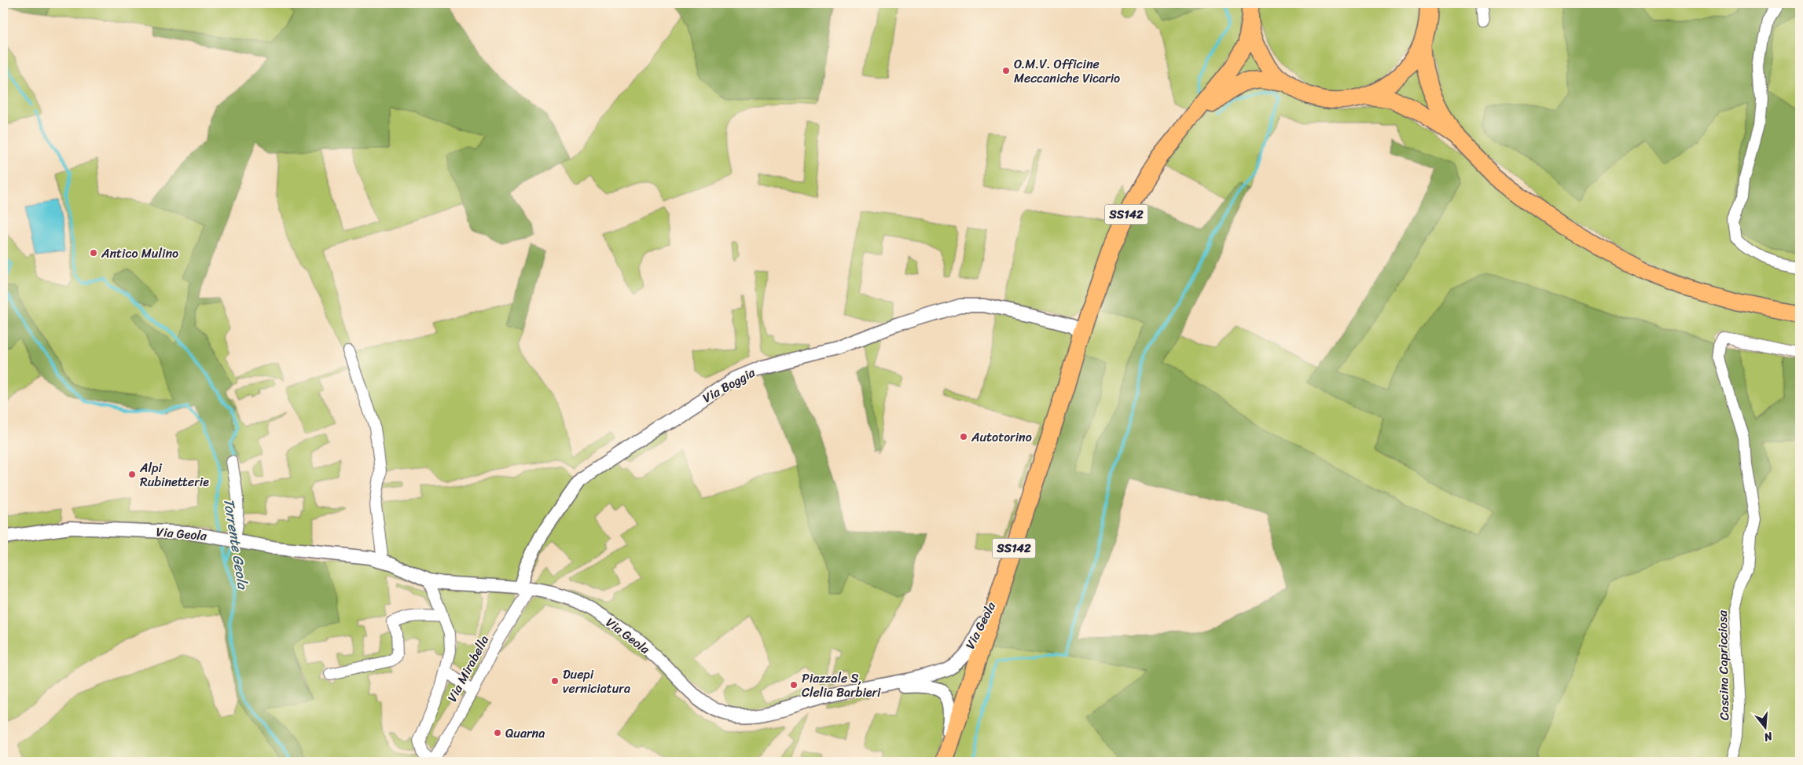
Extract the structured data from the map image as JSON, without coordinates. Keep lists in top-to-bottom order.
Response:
{
  "streets": {
    "main road": ["SS142"],
    "street": [
      "Via Boggia",
      "Via Geola",
      "Cascina Capricciosa",
      "Via Mirabella"
    ]
  },
  "crossings": [
    ["SS142", "Via Boggia"],
    ["SS142", "Via Geola"],
    ["Via Boggia", "Via Geola"],
    ["Via Boggia", "Via Mirabella"],
    ["Via Geola", "Via Mirabella"]
  ],
  "water": ["Torrente Geola"],
  "places": [
    "O.M.V. Officine Meccaniche Vicario",
    "Antico Mulino",
    "Autotorino",
    "Alpi Rubinetterie",
    "Duepi verniciatura",
    "Piazzale S, Clelia Barbieri",
    "Quarna"
  ],
  "north": "bottom"
}
